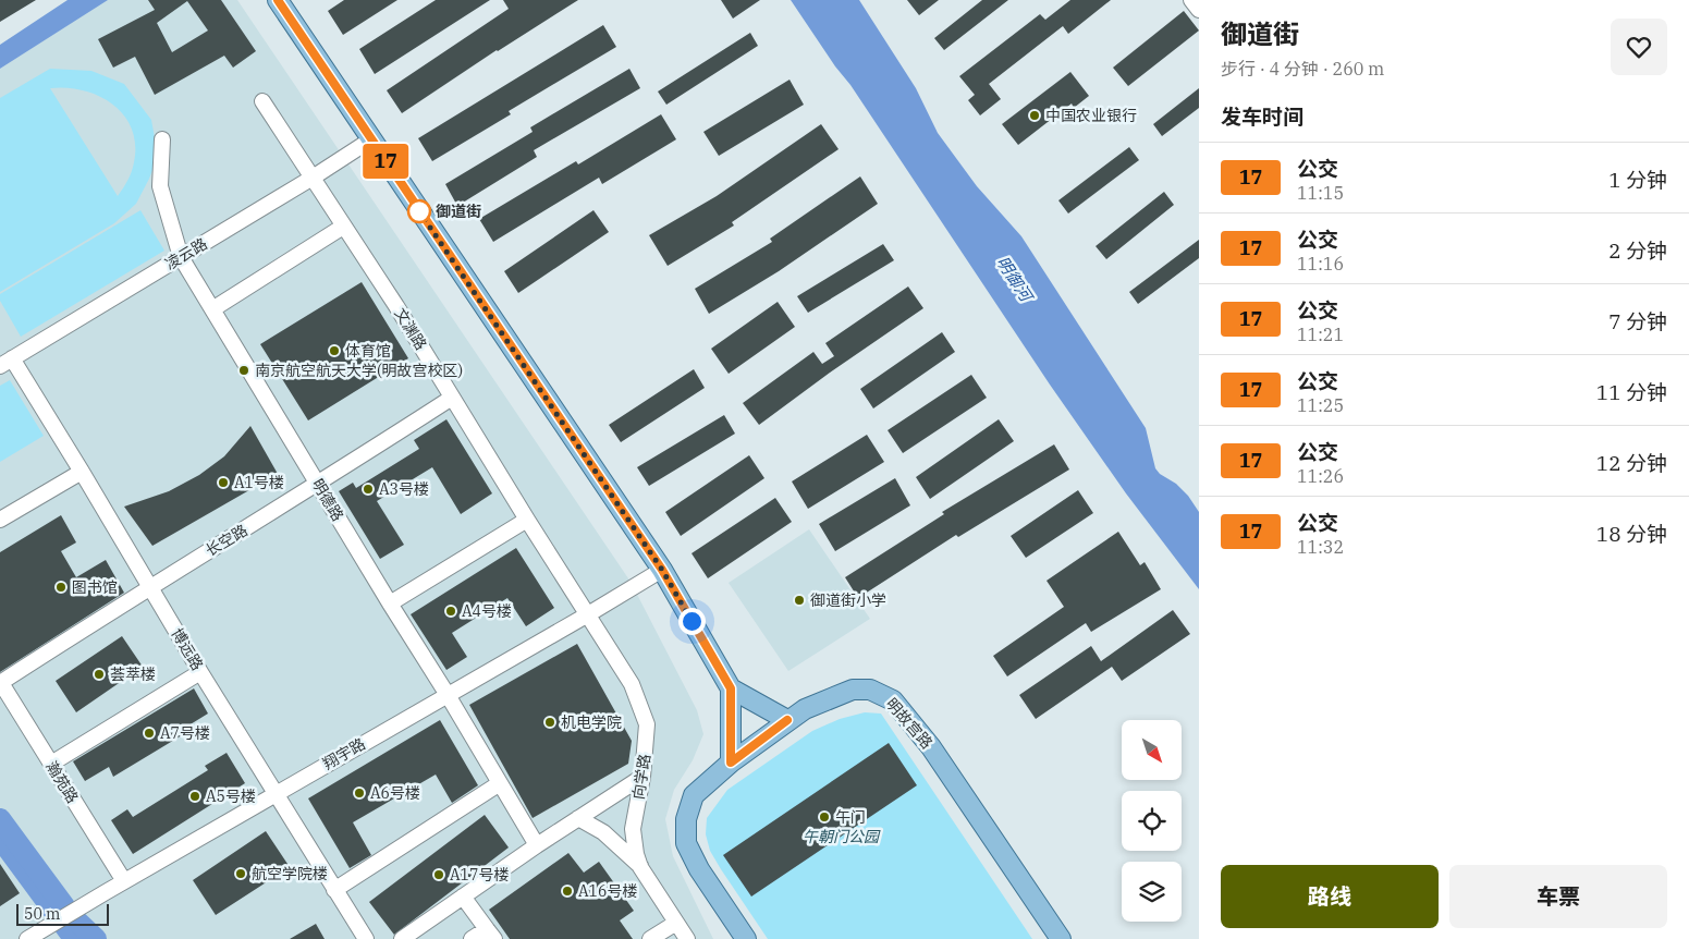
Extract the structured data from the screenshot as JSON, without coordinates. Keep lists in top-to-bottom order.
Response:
{
  "streets": {
    "main road": ["明故宫路"],
    "street": [
      "凌云路",
      "文渊路",
      "明德路",
      "长空路",
      "博远路",
      "翔宇路",
      "向学路",
      "瀚苑路"
    ]
  },
  "crossings": [
    ["凌云路", "文渊路"],
    ["凌云路", "明德路"],
    ["凌云路", "博远路"],
    ["文渊路", "长空路"],
    ["文渊路", "翔宇路"],
    ["文渊路", "向学路"],
    ["明德路", "长空路"],
    ["明德路", "翔宇路"],
    ["长空路", "博远路"],
    ["长空路", "瀚苑路"],
    ["博远路", "翔宇路"],
    ["翔宇路", "向学路"],
    ["翔宇路", "瀚苑路"]
  ],
  "water": ["明御河"],
  "parks": ["午朝门公园"],
  "places": [
    "中国农业银行",
    "御道街",
    "体育馆",
    "南京航空航天大学(明故宫校区)",
    "A1号楼",
    "A3号楼",
    "图书馆",
    "御道街小学",
    "A4号楼",
    "荟萃楼",
    "机电学院",
    "A7号楼",
    "A6号楼",
    "A5号楼",
    "午门",
    "航空学院楼",
    "A17号楼",
    "A16号楼"
  ],
  "lines": ["bus line 17"],
  "scale_bar": "50 m",
  "north": "bottom right",
  "page": {
    "on_map": "17",
    "heading": [
      ["御道街", "步行 · 4 分钟 · 260 m"],
      "发车时间"
    ],
    "list": [
      {
        "mark": "17",
        "name": "公交",
        "note": "11:15",
        "value": "1 分钟"
      },
      {
        "mark": "17",
        "name": "公交",
        "note": "11:16",
        "value": "2 分钟"
      },
      {
        "mark": "17",
        "name": "公交",
        "note": "11:21",
        "value": "7 分钟"
      },
      {
        "mark": "17",
        "name": "公交",
        "note": "11:25",
        "value": "11 分钟"
      },
      {
        "mark": "17",
        "name": "公交",
        "note": "11:26",
        "value": "12 分钟"
      },
      {
        "mark": "17",
        "name": "公交",
        "note": "11:32",
        "value": "18 分钟"
      }
    ],
    "buttons": ["路线", "车票"],
    "scale": "50 m"
  }
}
